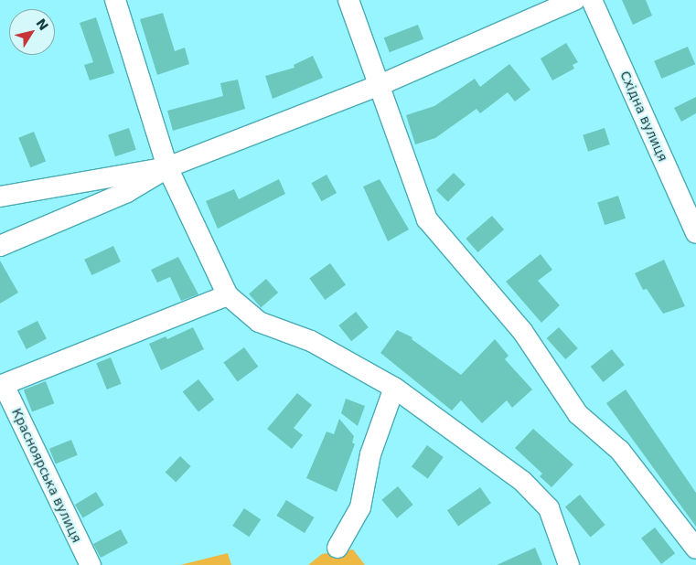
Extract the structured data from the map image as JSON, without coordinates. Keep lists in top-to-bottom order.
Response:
{
  "streets": {
    "street": ["Східна вулиця", "Красноярська вулиця"]
  },
  "north": "top right"
}
